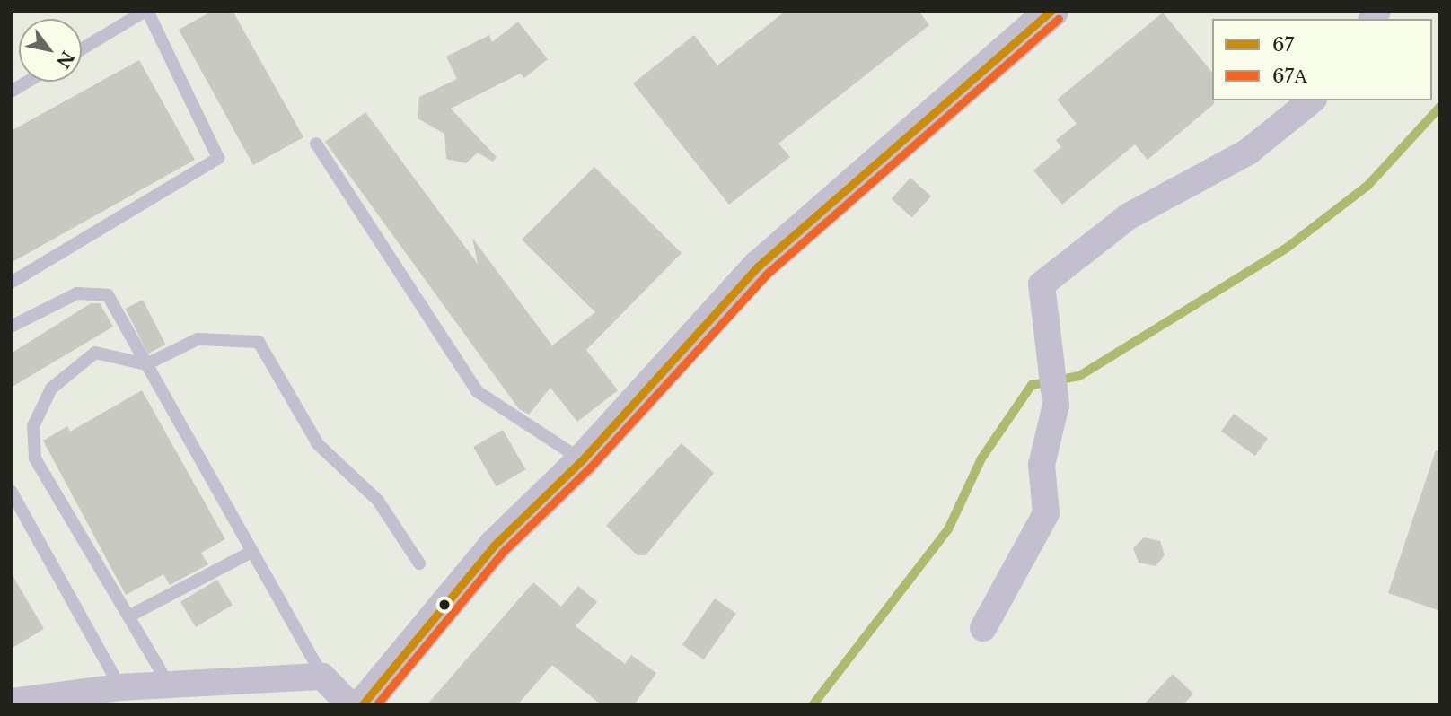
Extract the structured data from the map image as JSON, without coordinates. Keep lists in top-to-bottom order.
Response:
{
  "lines": ["transit line 67", "transit line 67Α"],
  "legend": ["67", "67Α"],
  "north": "bottom right"
}
